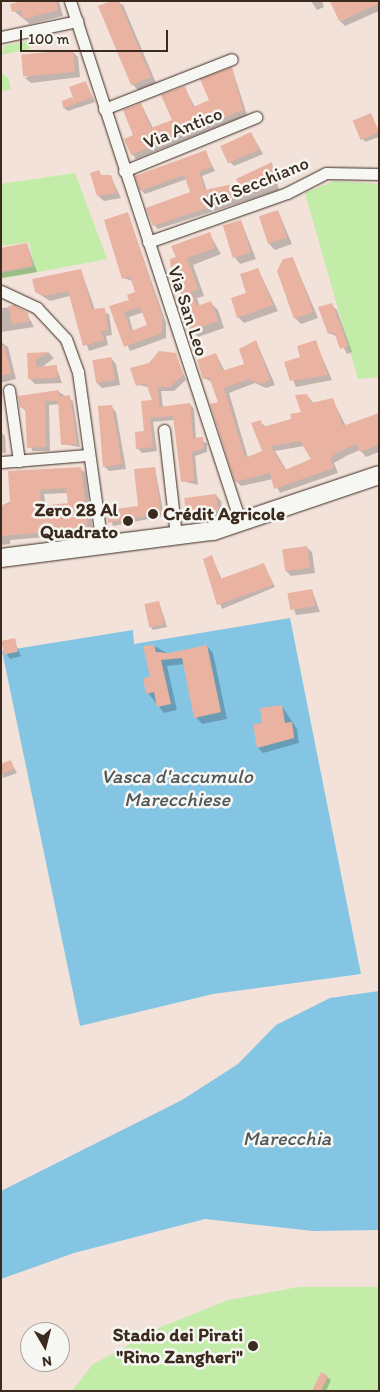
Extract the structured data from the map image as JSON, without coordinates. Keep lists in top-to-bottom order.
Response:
{
  "streets": {
    "street": ["Via Antico", "Via Secchiano", "Via San Leo"]
  },
  "crossings": [
    ["Via Antico", "Via San Leo"],
    ["Via Secchiano", "Via San Leo"]
  ],
  "water": ["Vasca d'accumulo Marecchiese", "Marecchia"],
  "places": ["Crédit Agricole", "Zero 28 Al Quadrato", "Stadio dei Pirati \"Rino Zangheri\""],
  "scale_bar": "100 m",
  "north": "bottom"
}
